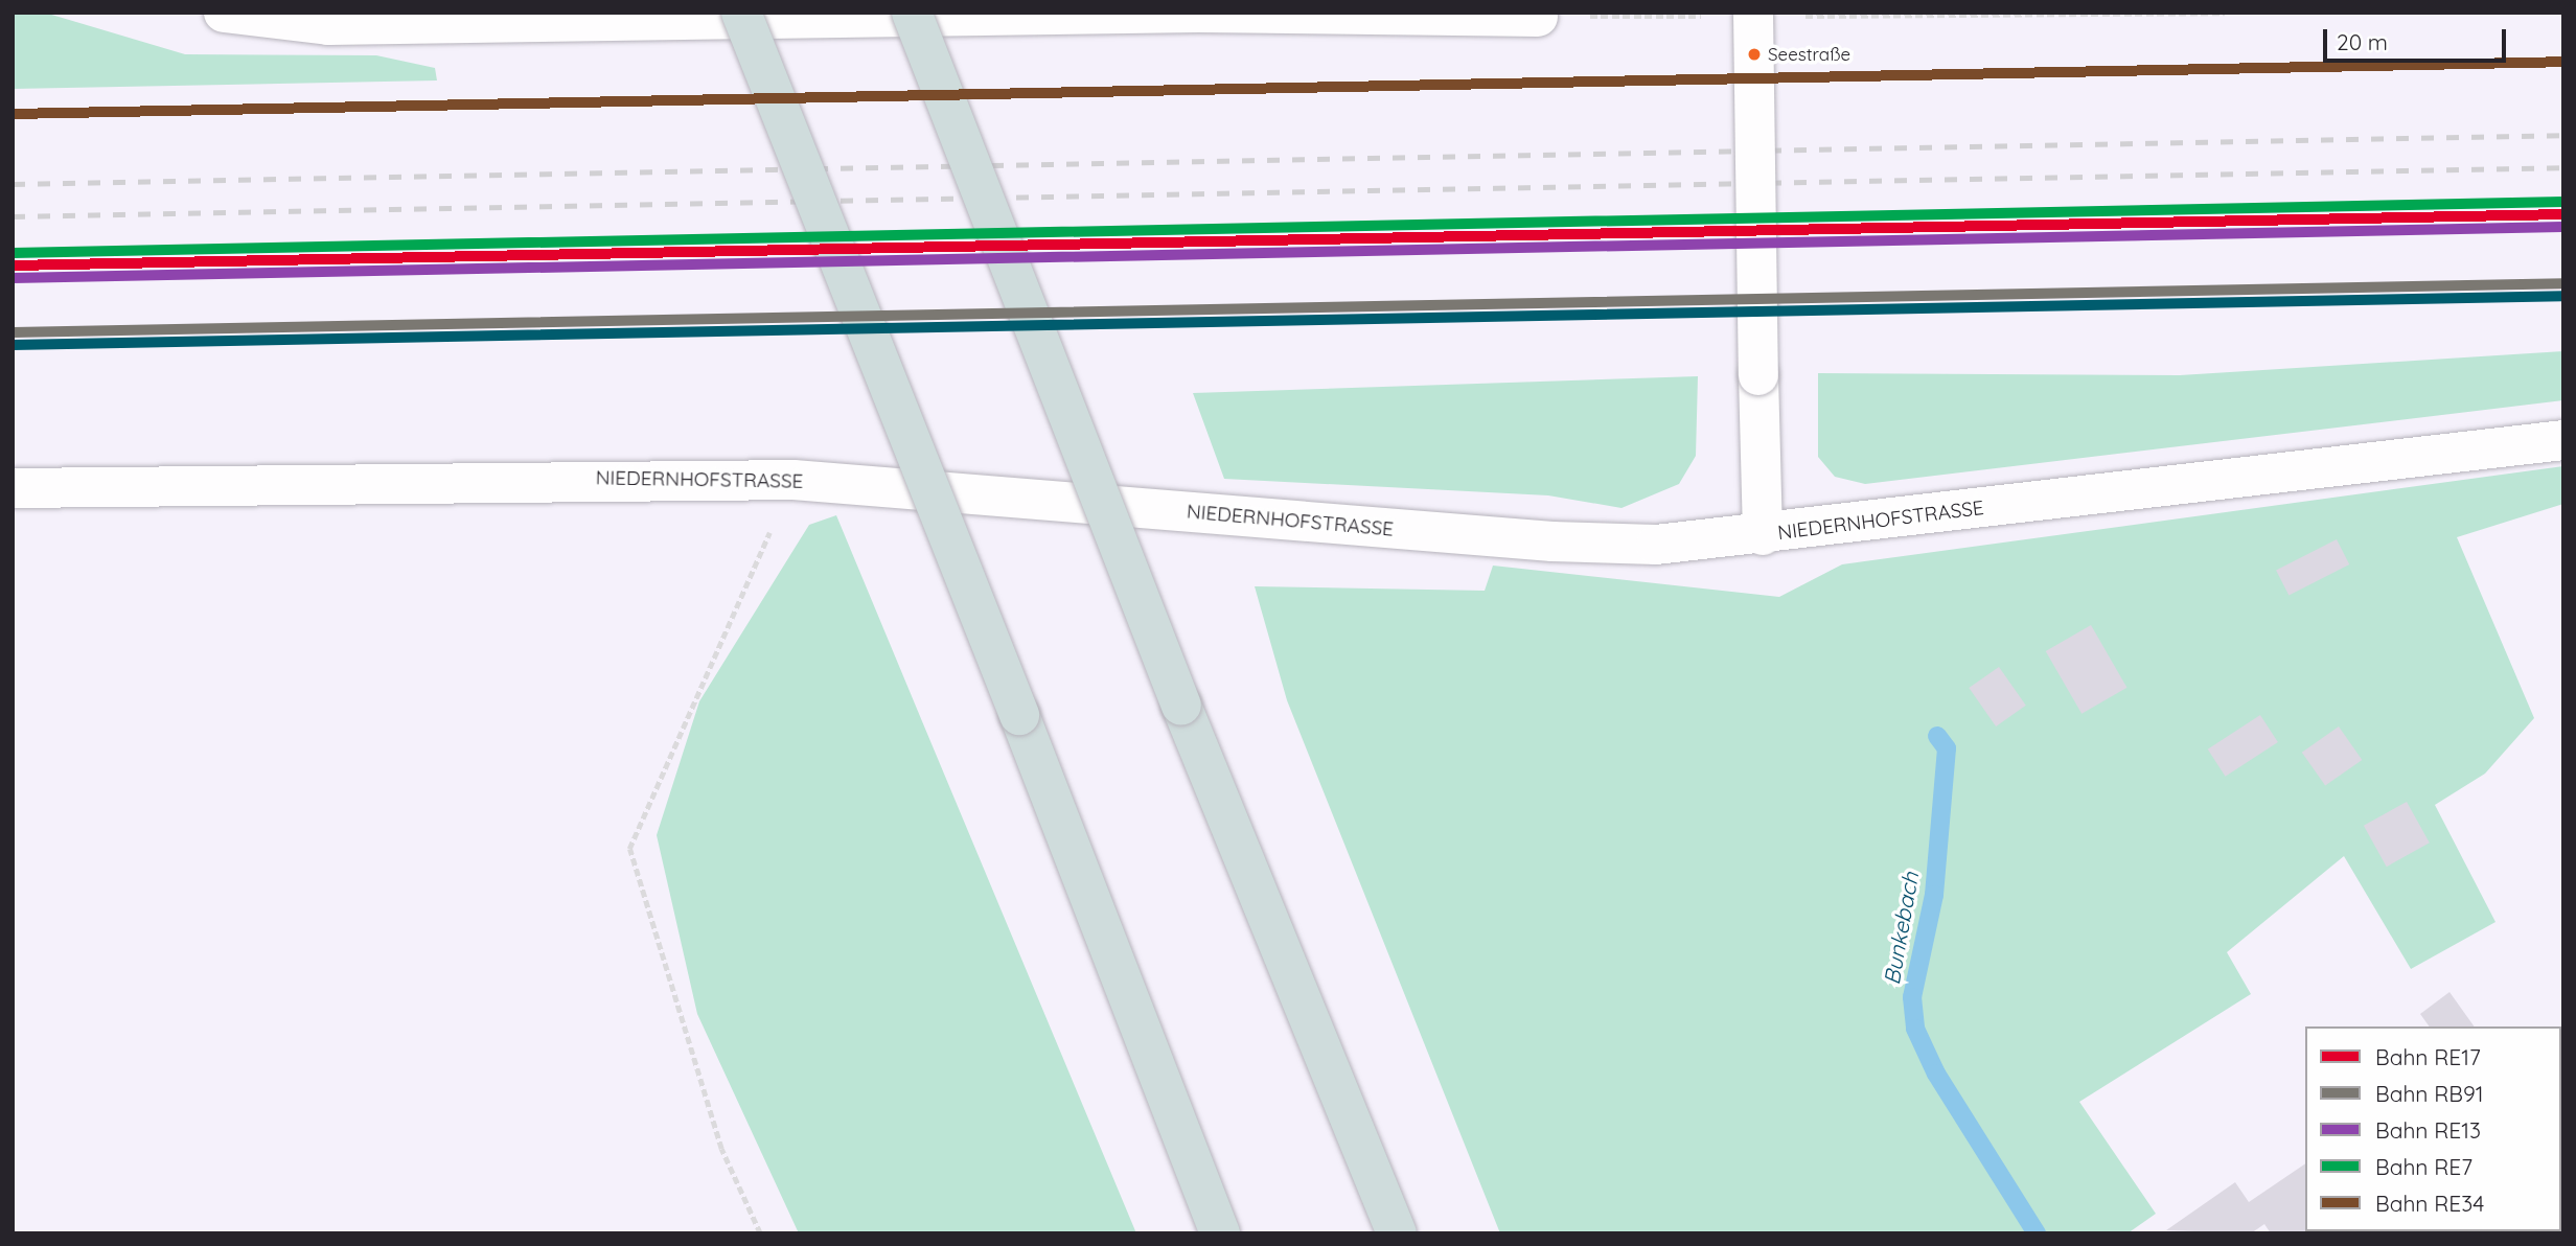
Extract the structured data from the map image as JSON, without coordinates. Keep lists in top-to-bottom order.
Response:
{
  "streets": {
    "street": ["NIEDERNHOFSTRASSE"]
  },
  "water": ["Bunkebach"],
  "places": ["Seestraße"],
  "lines": [
    "rail line RE34",
    "rail line RE7",
    "rail line RE17",
    "rail line RE13",
    "rail line RB91"
  ],
  "legend": [
    "Bahn RE17",
    "Bahn RB91",
    "Bahn RE13",
    "Bahn RE7",
    "Bahn RE34"
  ],
  "scale_bar": "20 m"
}
